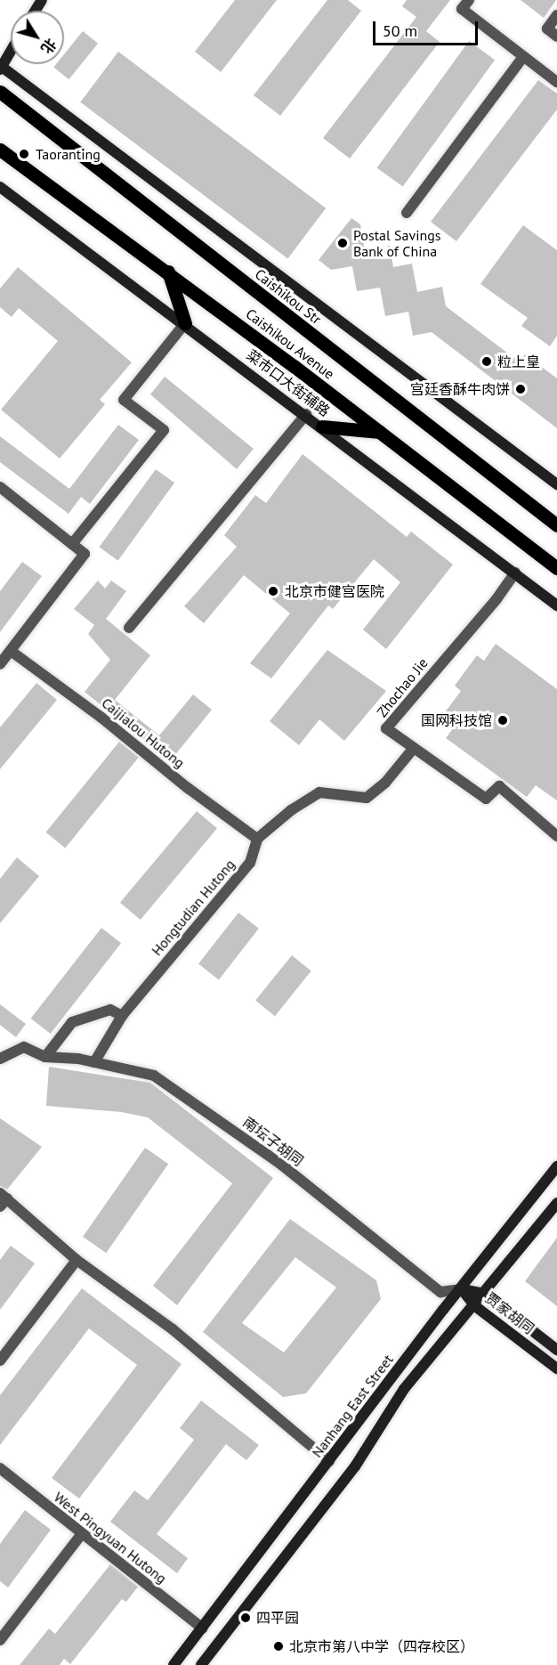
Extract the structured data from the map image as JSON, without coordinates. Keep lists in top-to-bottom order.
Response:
{
  "streets": {
    "main road": ["Caishikou Str", "Caishikou Avenue"],
    "street": [
      "菜市口大街辅路",
      "Zhochao Jie",
      "Caijialou Hutong",
      "Hongtudian Hutong",
      "南坛子胡同",
      "贾家胡同",
      "Nanhang East Street",
      "West Pingyuan Hutong"
    ]
  },
  "crossings": [
    ["菜市口大街辅路", "Zhochao Jie"],
    ["Caijialou Hutong", "Hongtudian Hutong"],
    ["Hongtudian Hutong", "南坛子胡同"],
    ["南坛子胡同", "贾家胡同"],
    ["南坛子胡同", "Nanhang East Street"],
    ["贾家胡同", "Nanhang East Street"],
    ["Nanhang East Street", "West Pingyuan Hutong"]
  ],
  "places": [
    "Taoranting",
    "Postal Savings Bank of China",
    "粒上皇",
    "宫廷香酥牛肉饼",
    "北京市健宫医院",
    "国网科技馆",
    "四平园",
    "北京市第八中学（四存校区）"
  ],
  "scale_bar": "50 m",
  "north": "bottom right"
}
